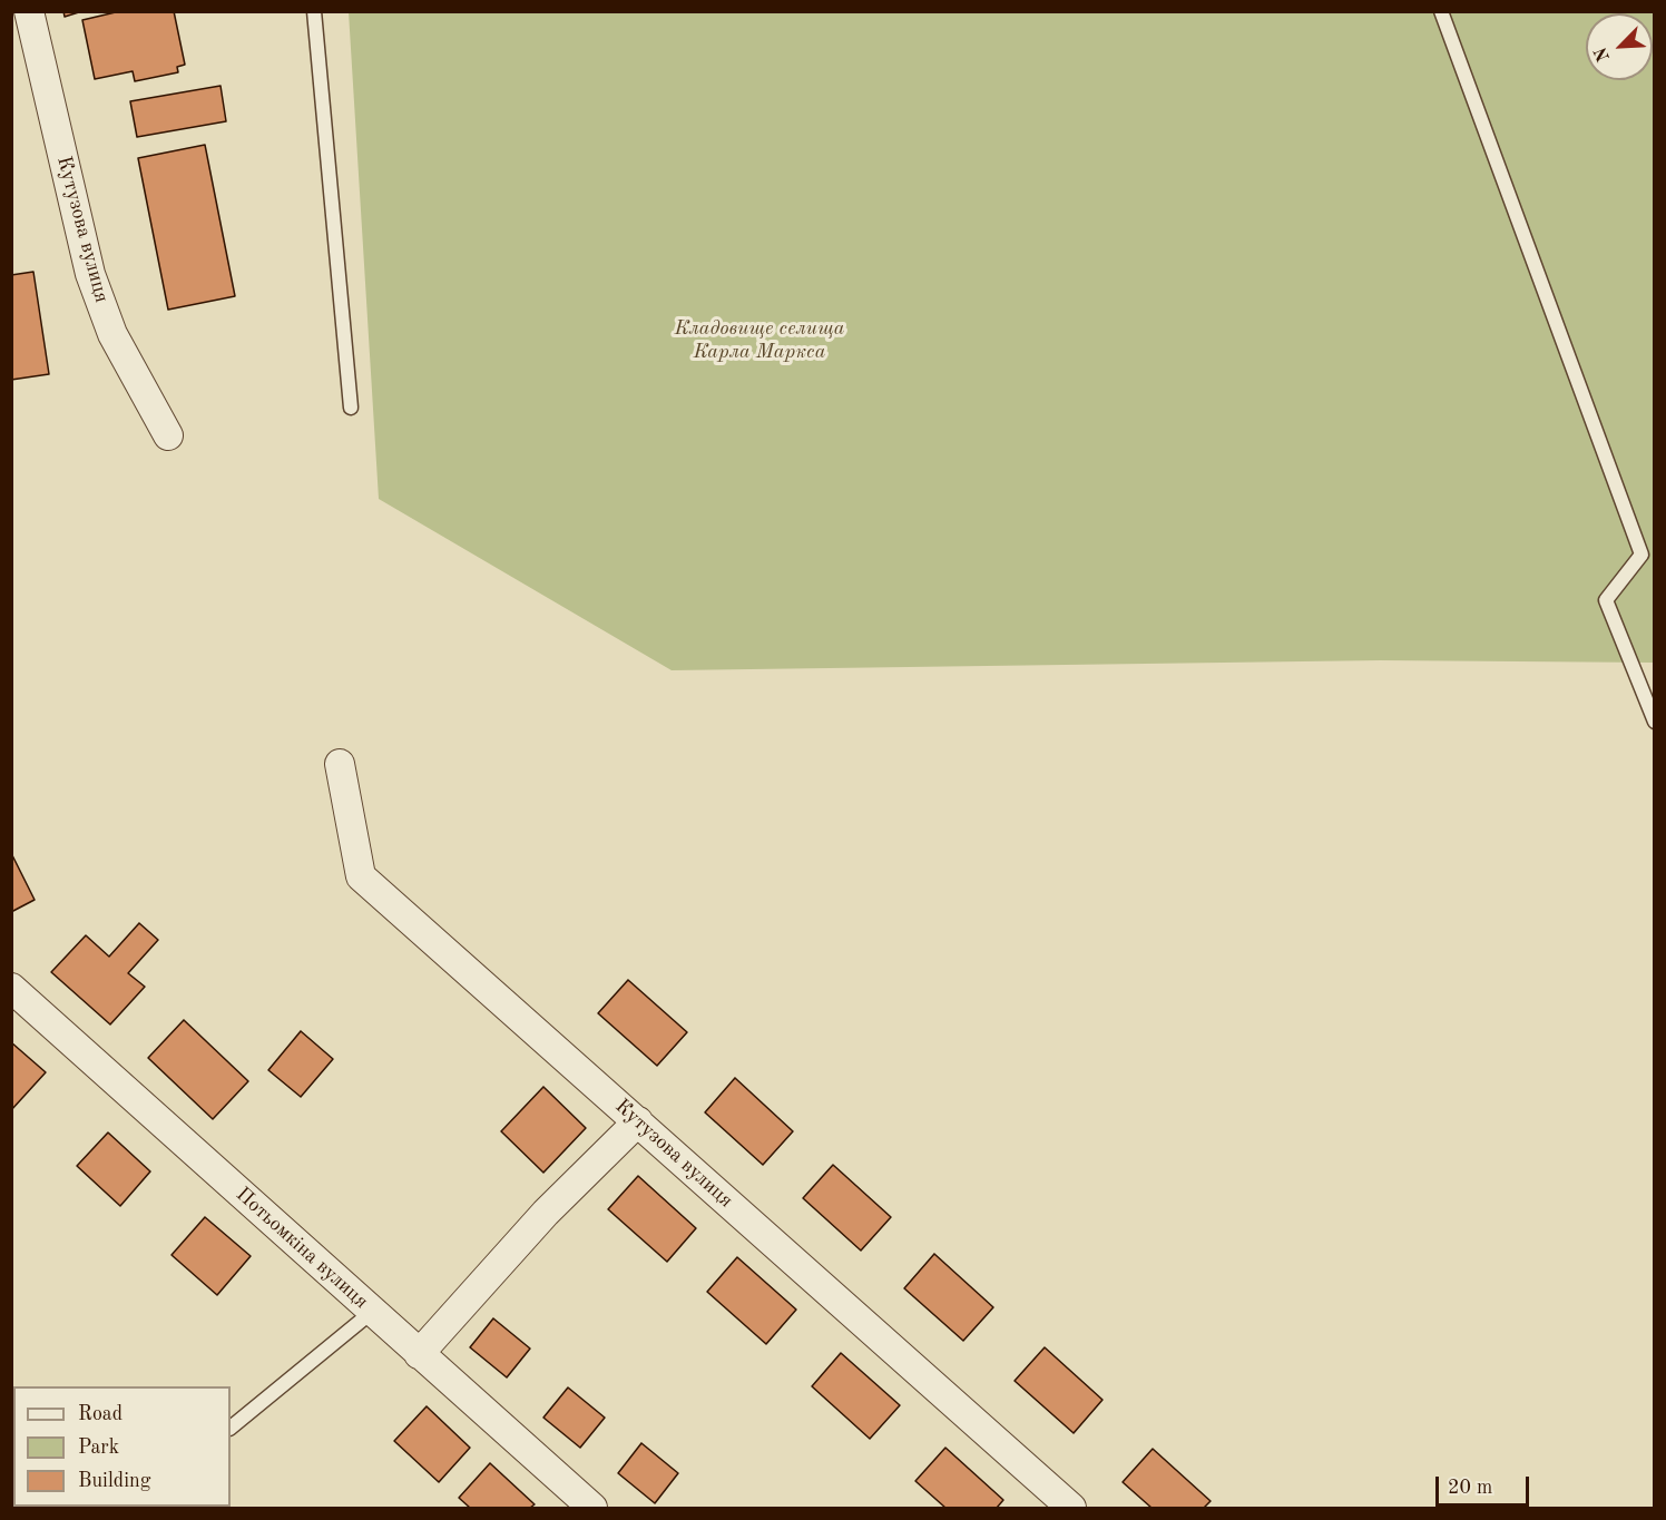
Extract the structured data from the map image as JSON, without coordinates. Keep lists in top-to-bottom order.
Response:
{
  "streets": {
    "street": ["Кутузова вулиця", "Потьомкіна вулиця"]
  },
  "parks": ["Кладовище селища Карла Маркса"],
  "legend": ["Road", "Park", "Building"],
  "scale_bar": "20 m",
  "north": "bottom left"
}
